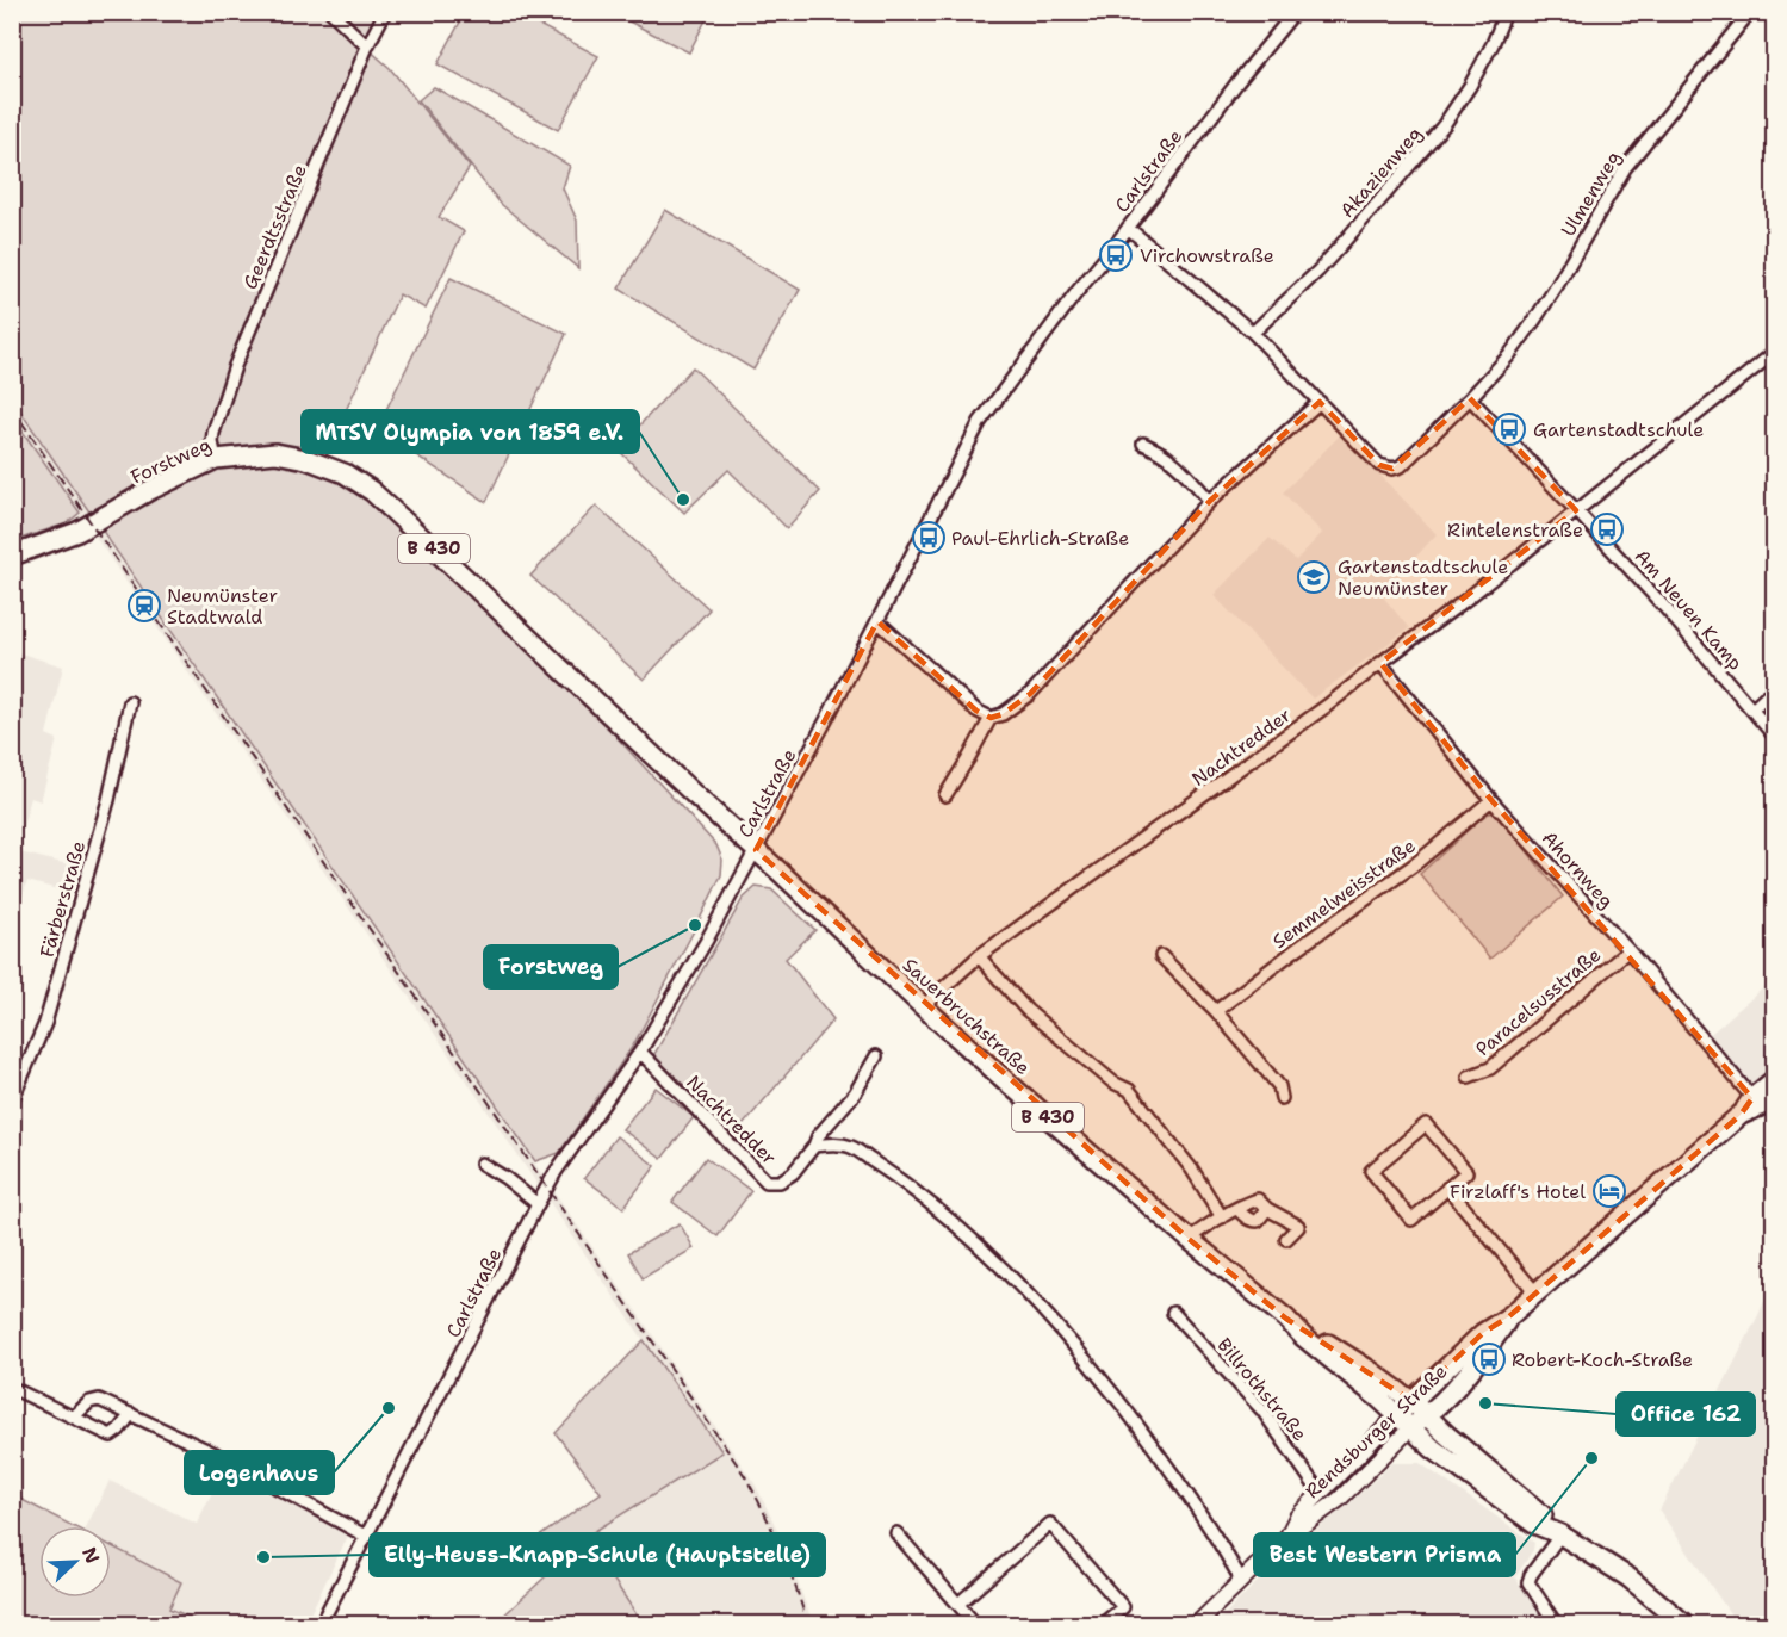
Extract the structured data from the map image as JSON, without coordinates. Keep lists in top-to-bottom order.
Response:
{
  "streets": {
    "main road": [
      "Forstweg",
      "B 430",
      "Sauerbruchstraße",
      "Rendsburger Straße"
    ],
    "street": [
      "Carlstraße",
      "Akazienweg",
      "Ulmenweg",
      "Geerdtsstraße",
      "Am Neuen Kamp",
      "Nachtredder",
      "Ahornweg",
      "Semmelweisstraße",
      "Färberstraße",
      "Paracelsusstraße",
      "Billrothstraße"
    ]
  },
  "crossings": [
    ["Carlstraße", "Forstweg"],
    ["Carlstraße", "Nachtredder"],
    ["Carlstraße", "Sauerbruchstraße"],
    ["Ulmenweg", "Am Neuen Kamp"],
    ["Geerdtsstraße", "Forstweg"],
    ["Forstweg", "Sauerbruchstraße"],
    ["B 430", "Sauerbruchstraße"],
    ["B 430", "Rendsburger Straße"],
    ["Am Neuen Kamp", "Nachtredder"],
    ["Nachtredder", "Ahornweg"],
    ["Nachtredder", "Sauerbruchstraße"],
    ["Ahornweg", "Semmelweisstraße"],
    ["Ahornweg", "Paracelsusstraße"],
    ["Ahornweg", "Rendsburger Straße"],
    ["Sauerbruchstraße", "Rendsburger Straße"],
    ["Billrothstraße", "Rendsburger Straße"]
  ],
  "places": {
    "bus stop": [
      "Virchowstraße",
      "Gartenstadtschule",
      "Rintelenstraße",
      "Paul-Ehrlich-Straße",
      "Robert-Koch-Straße"
    ],
    "other": [
      "MTSV Olympia von 1859 e.V.",
      "Forstweg",
      "Office 162",
      "Logenhaus",
      "Best Western Prisma",
      "Elly-Heuss-Knapp-Schule (Hauptstelle)"
    ],
    "school or university": ["Gartenstadtschule Neumünster"],
    "station": ["Neumünster Stadtwald"],
    "hotel": ["Firzlaff's Hotel"]
  },
  "north": "top right"
}
